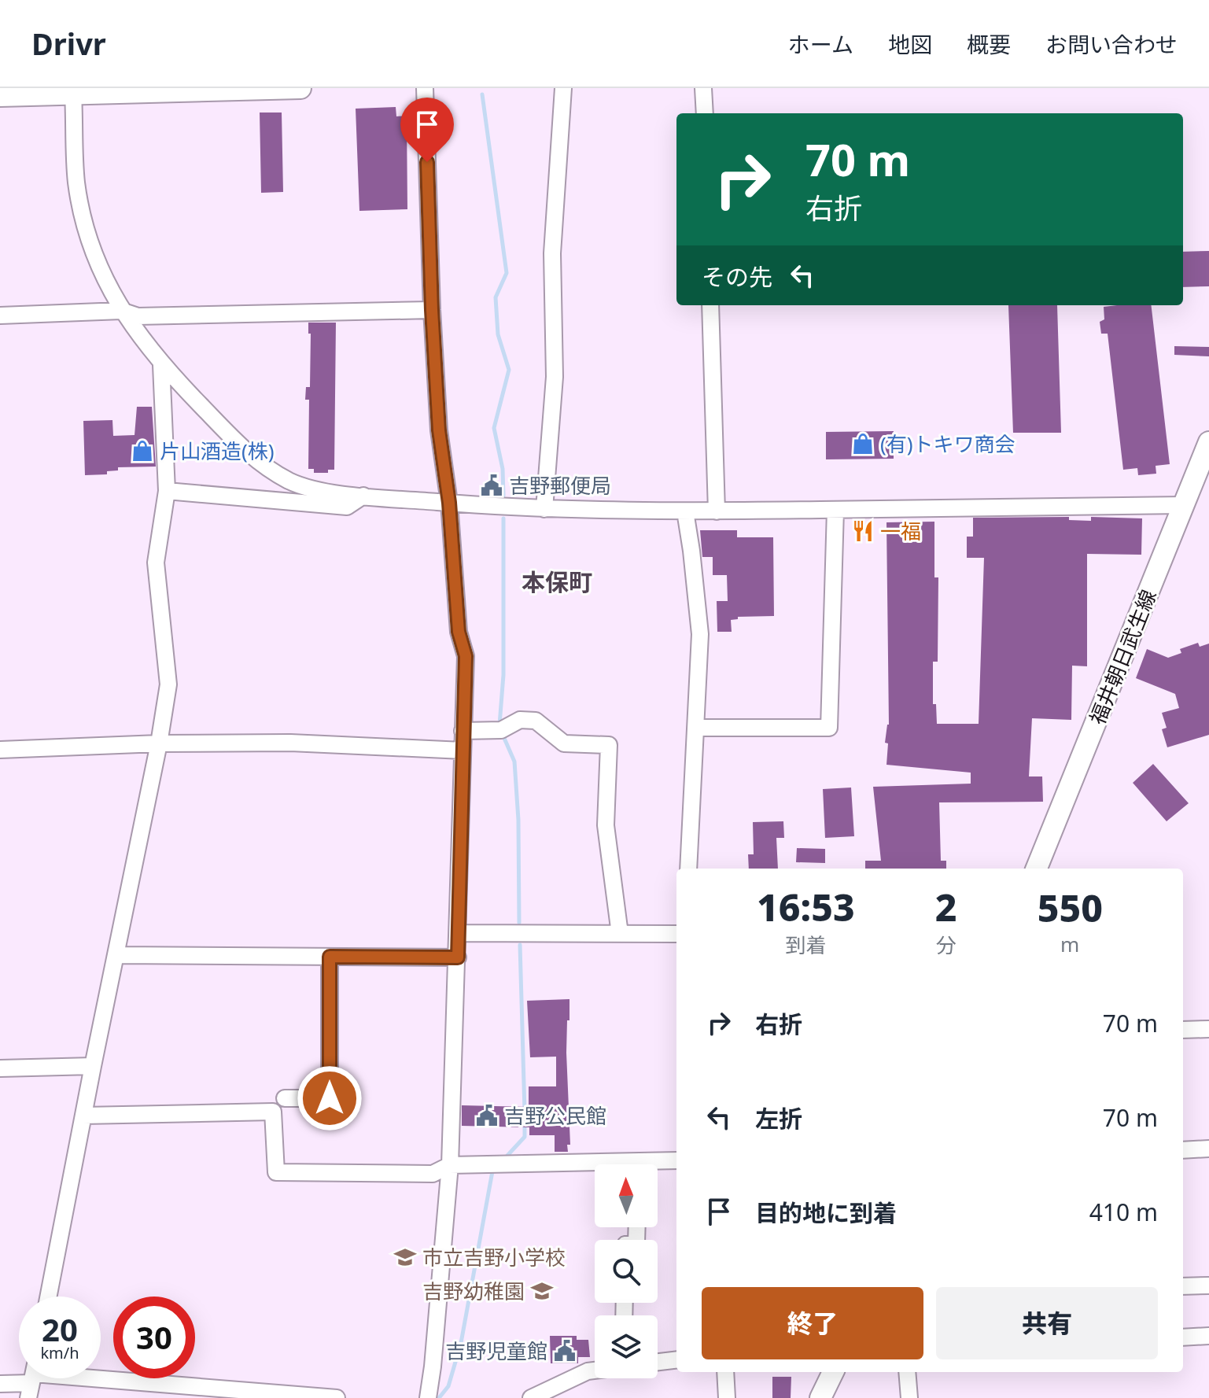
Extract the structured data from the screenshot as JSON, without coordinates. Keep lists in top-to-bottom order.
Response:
{
  "streets": {
    "main road": ["福井朝日武生線"]
  },
  "districts": ["本保町"],
  "places": {
    "shop": ["(有)トキワ商会", "片山酒造(株)"],
    "public building": ["吉野郵便局", "吉野公民館", "吉野児童館"],
    "restaurant": ["一福"],
    "school or university": ["市立吉野小学校", "吉野幼稚園"]
  },
  "north": "top",
  "page": {
    "header": "Drivr",
    "nav": [
      "ホーム",
      "地図",
      "概要",
      "お問い合わせ"
    ],
    "turn": ["70 m", "右折"],
    "then": "その先",
    "eta": [
      "16:53",
      "到着",
      "2",
      "分",
      "550",
      "m"
    ],
    "list": [
      {
        "name": "右折",
        "value": "70 m"
      },
      {
        "name": "左折",
        "value": "70 m"
      },
      {
        "name": "目的地に到着",
        "value": "410 m"
      }
    ],
    "buttons": ["終了", "共有"],
    "speed": "20 km/h",
    "limit": "30"
  }
}
